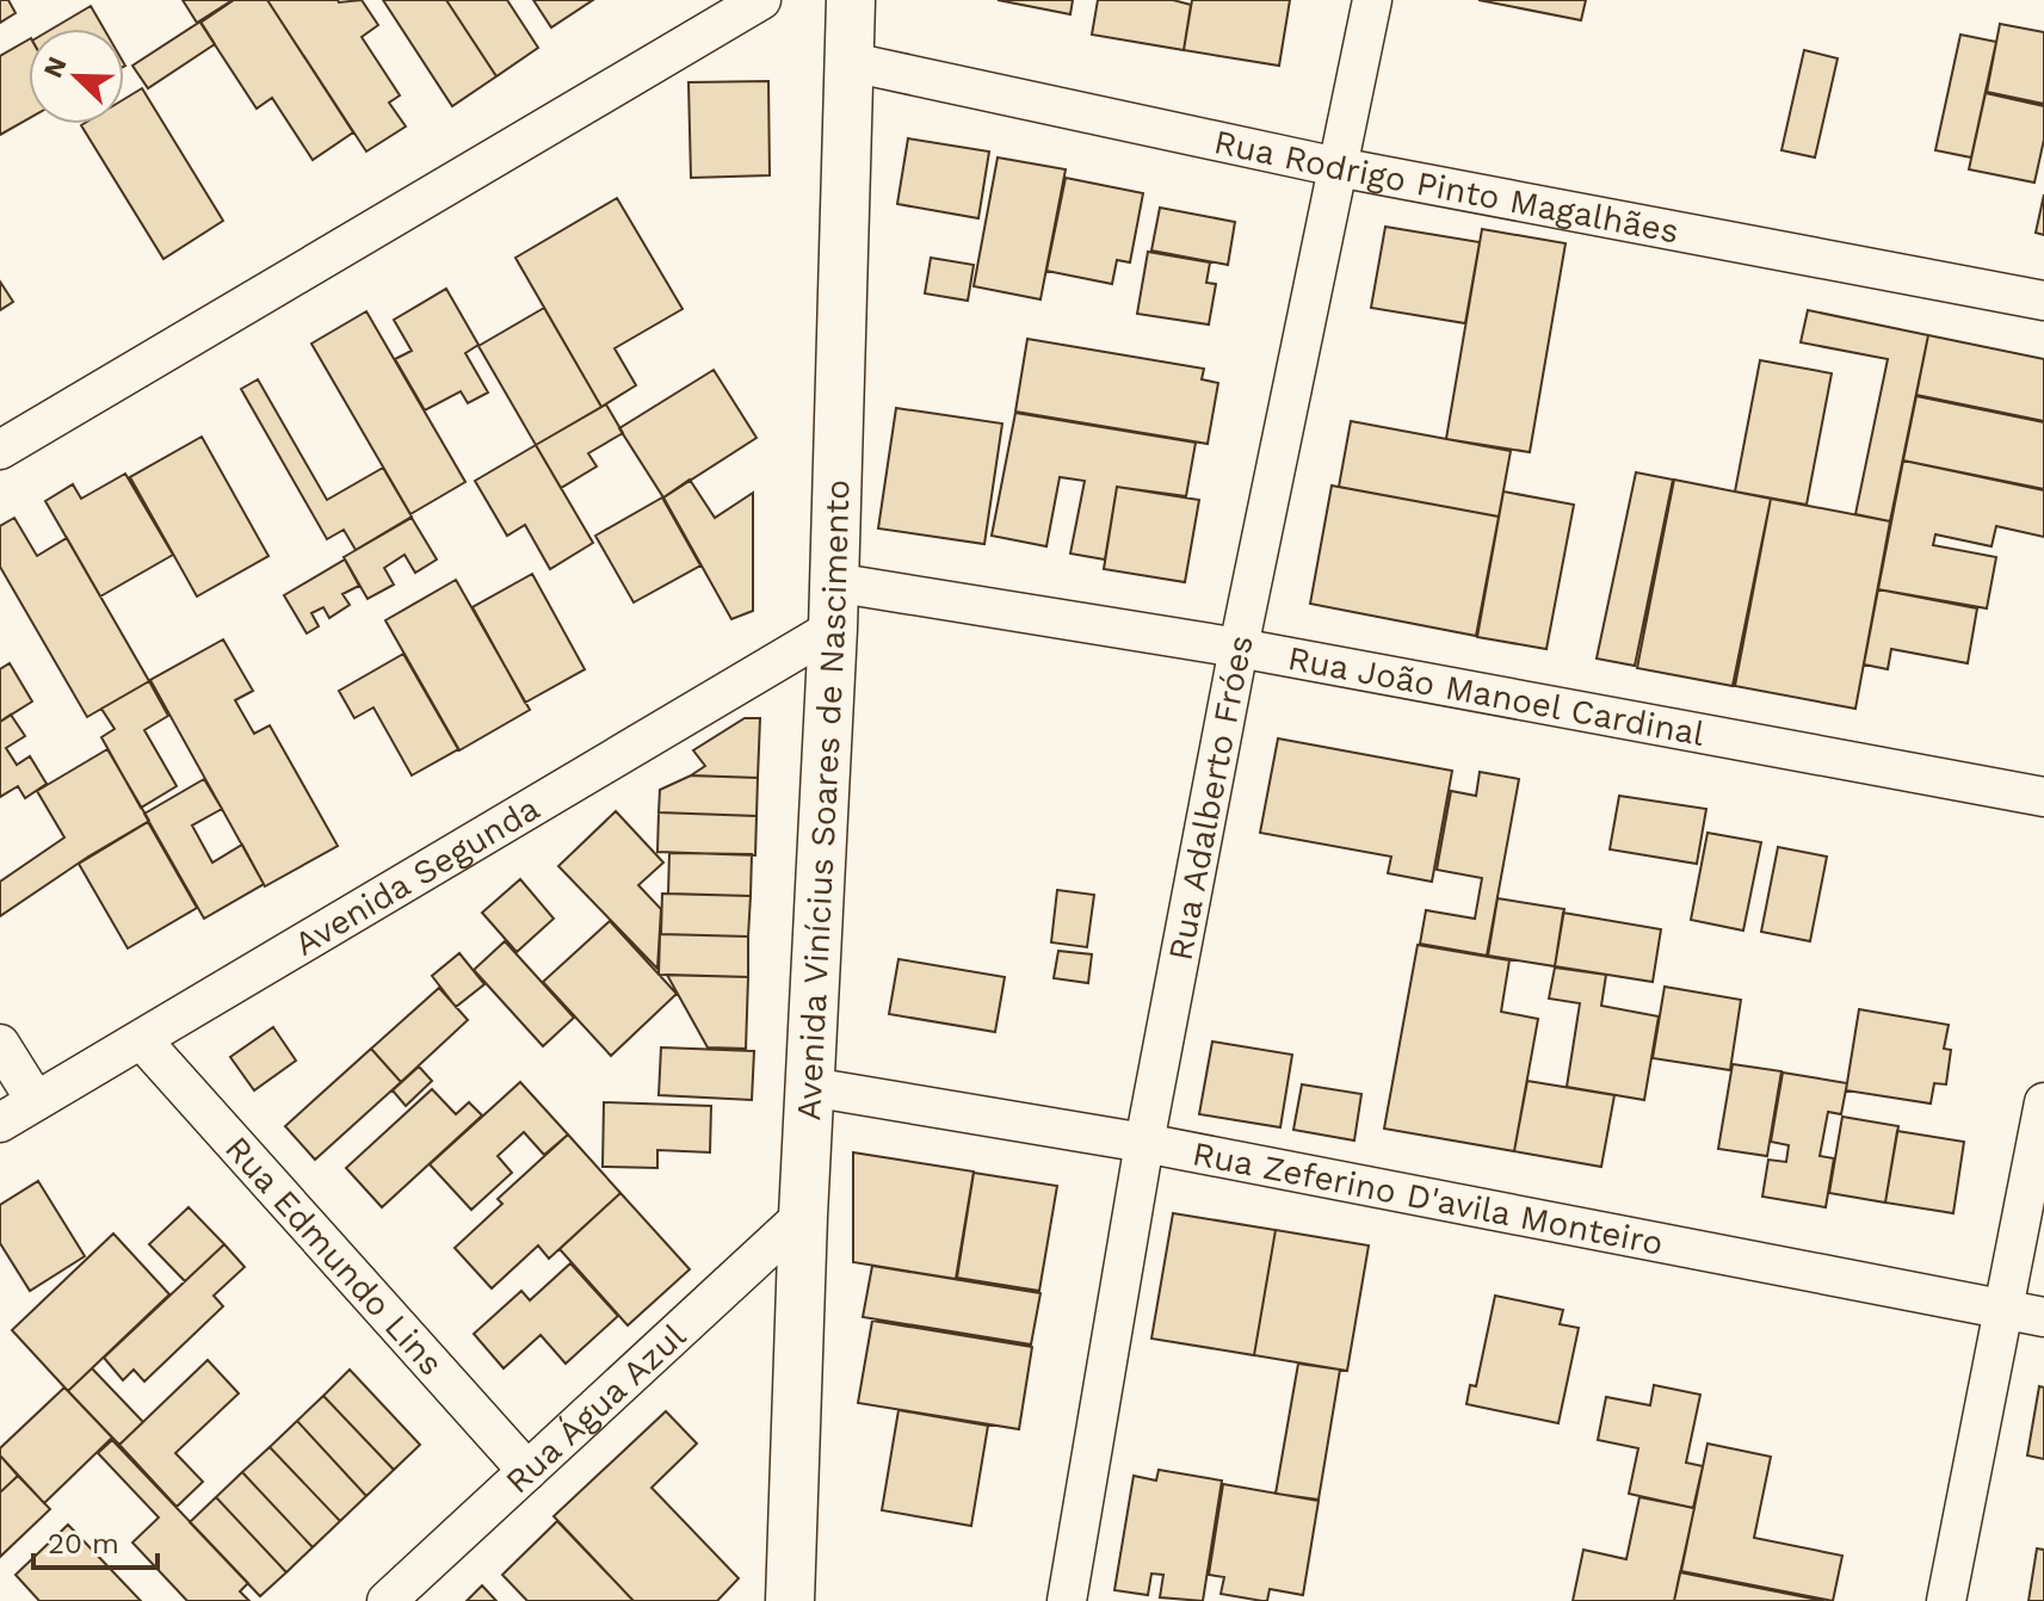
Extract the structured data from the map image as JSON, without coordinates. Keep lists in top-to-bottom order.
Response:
{
  "streets": {
    "street": [
      "Rua Rodrigo Pinto Magalhães",
      "Rua João Manoel Cardinal",
      "Rua Adalberto Fróes",
      "Avenida Vinícius Soares de Nascimento",
      "Avenida Segunda",
      "Rua Zeferino D'avila Monteiro",
      "Rua Edmundo Lins",
      "Rua Água Azul"
    ]
  },
  "crossings": [
    ["Rua Rodrigo Pinto Magalhães", "Rua Adalberto Fróes"],
    ["Rua Rodrigo Pinto Magalhães", "Avenida Vinícius Soares de Nascimento"],
    ["Rua João Manoel Cardinal", "Rua Adalberto Fróes"],
    ["Rua João Manoel Cardinal", "Avenida Vinícius Soares de Nascimento"],
    ["Rua Adalberto Fróes", "Rua Zeferino D'avila Monteiro"],
    ["Avenida Vinícius Soares de Nascimento", "Avenida Segunda"],
    ["Avenida Vinícius Soares de Nascimento", "Rua Zeferino D'avila Monteiro"],
    ["Avenida Vinícius Soares de Nascimento", "Rua Água Azul"],
    ["Avenida Segunda", "Rua Edmundo Lins"],
    ["Rua Edmundo Lins", "Rua Água Azul"]
  ],
  "scale_bar": "20 m",
  "north": "top left"
}
